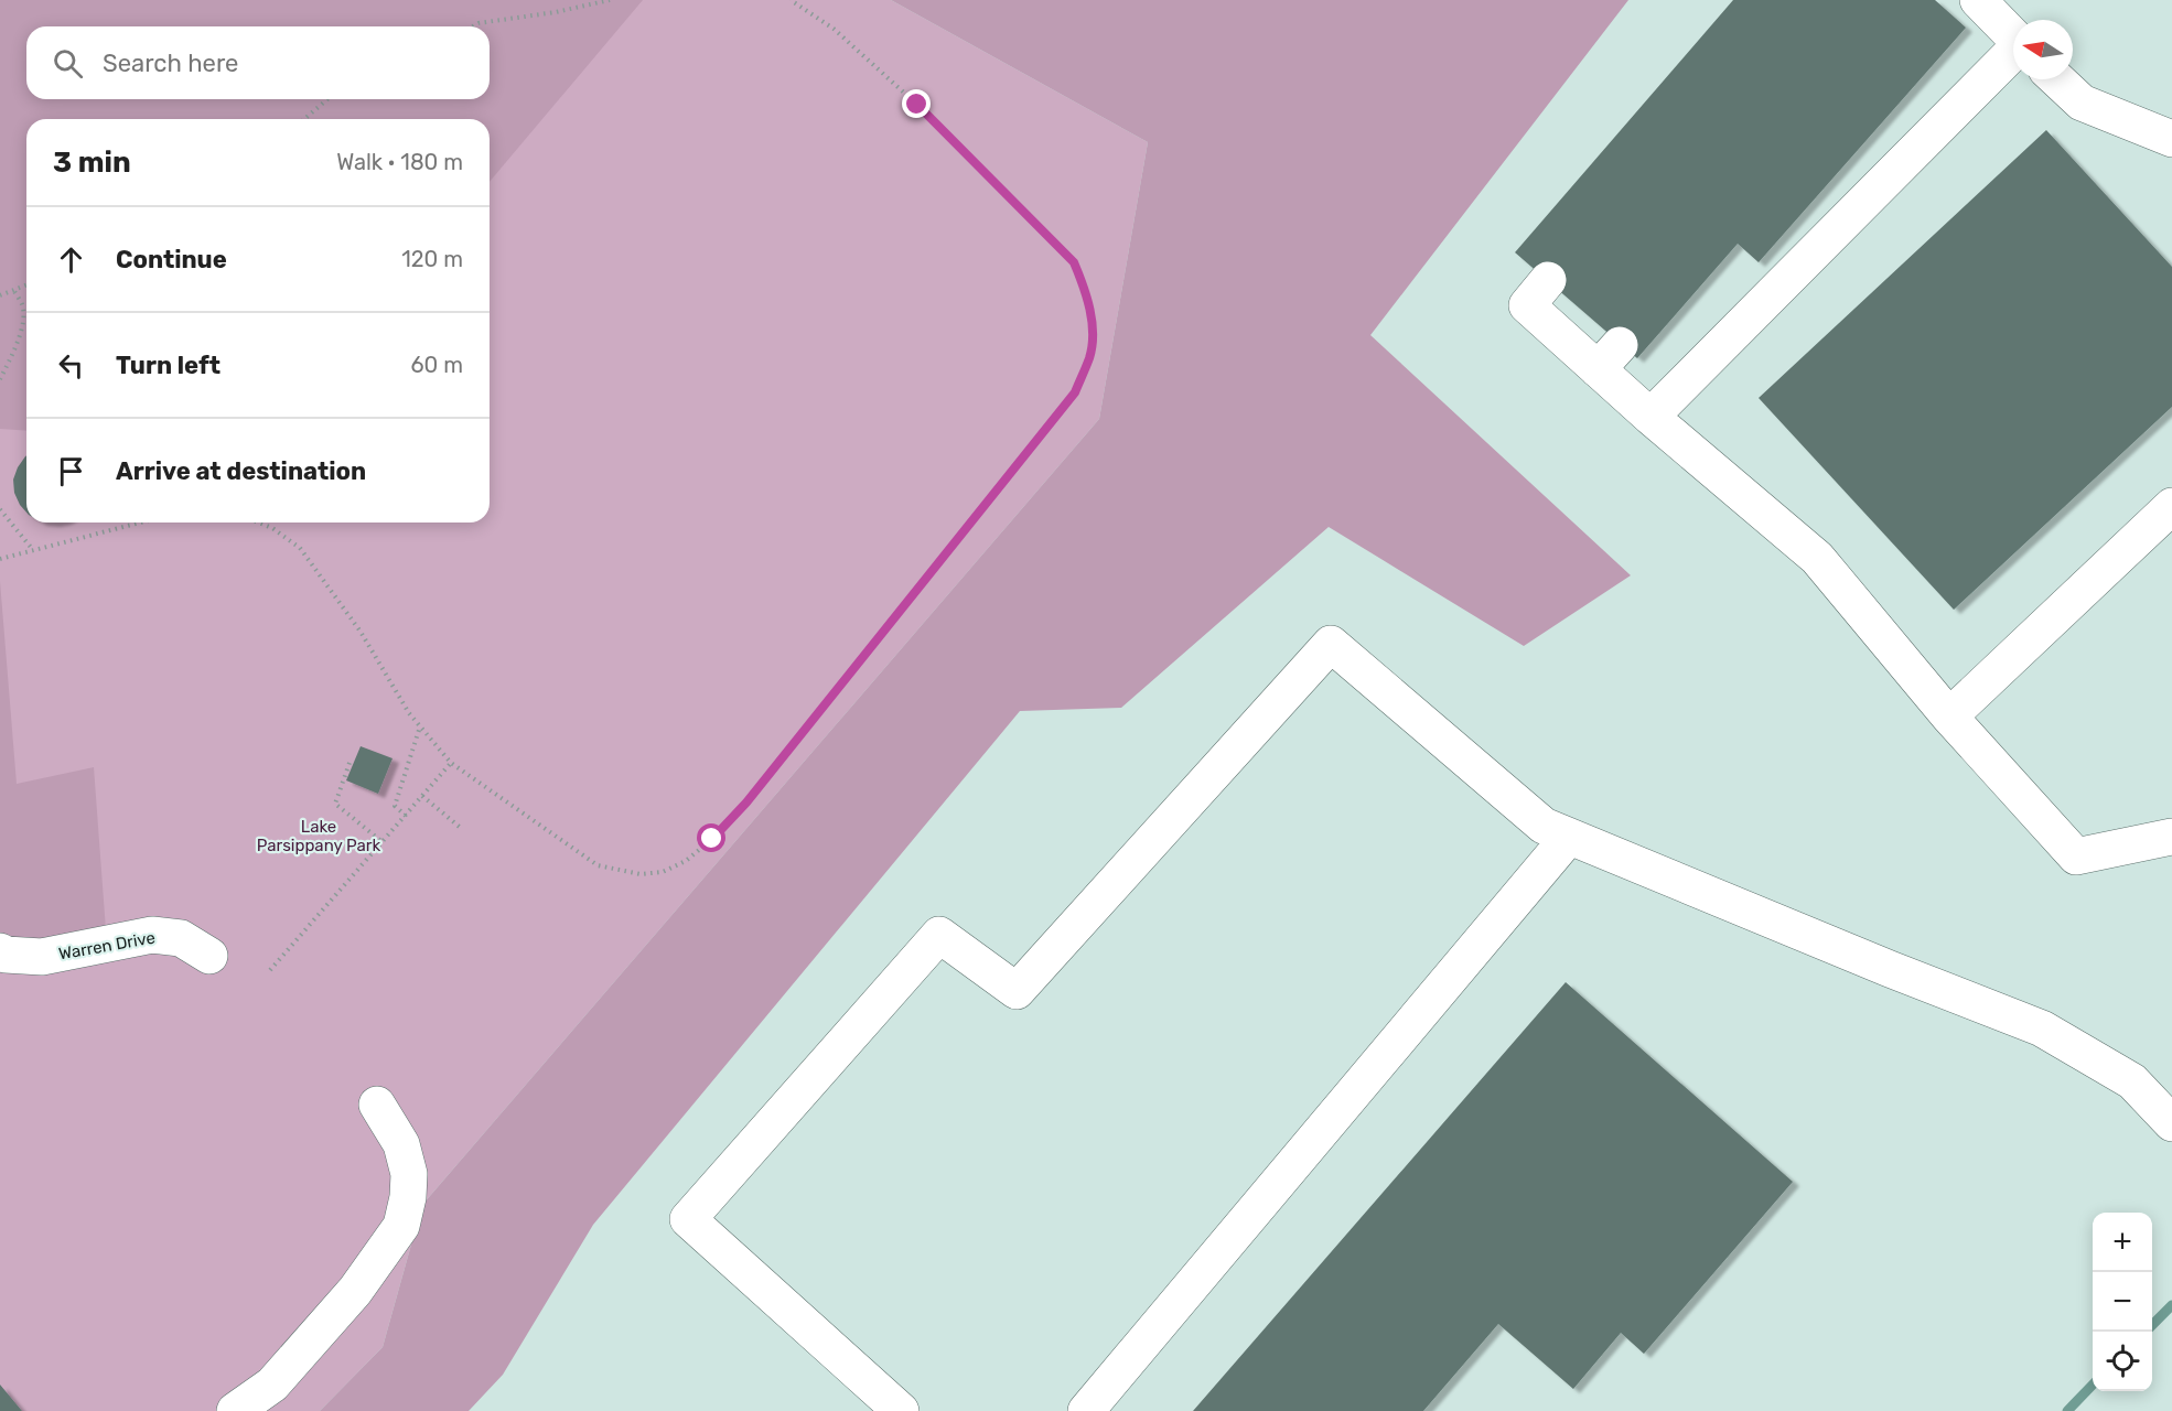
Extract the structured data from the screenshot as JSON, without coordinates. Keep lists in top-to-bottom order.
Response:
{
  "streets": {
    "street": ["Warren Drive"]
  },
  "parks": ["Lake Parsippany Park"],
  "north": "left",
  "page": {
    "search": "Search here",
    "heading": ["3 min", "Walk · 180 m"],
    "list": [
      ["Continue", "120 m"],
      ["Turn left", "60 m"],
      "Arrive at destination"
    ],
    "map_buttons": ["+", "−"]
  }
}
